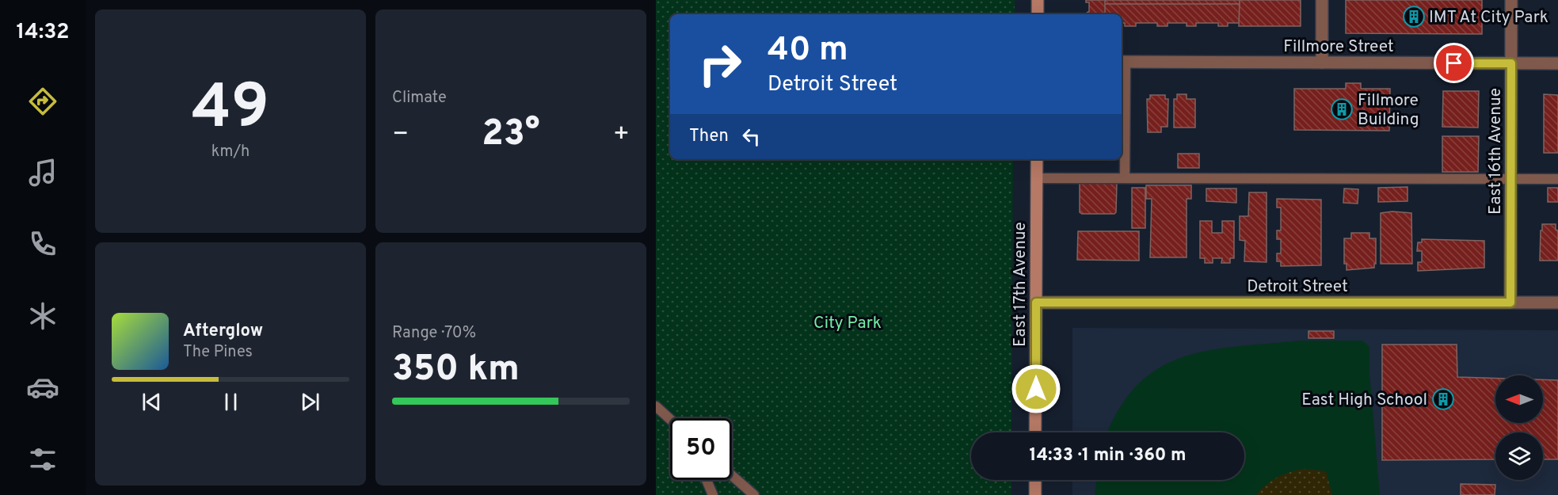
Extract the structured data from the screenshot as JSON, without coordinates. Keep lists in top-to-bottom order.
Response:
{
  "streets": {
    "main road": ["East 17th Avenue"],
    "street": ["Fillmore Street", "East 16th Avenue", "Detroit Street"]
  },
  "crossings": [
    ["Fillmore Street", "East 16th Avenue"],
    ["East 16th Avenue", "Detroit Street"],
    ["East 17th Avenue", "Detroit Street"]
  ],
  "parks": ["City Park"],
  "places": {
    "building": ["IMT At City Park", "Fillmore Building", "East High School"]
  },
  "north": "left",
  "page": {
    "tabs": "14:32",
    "tile": [
      ["49", "km/h"],
      "Climate",
      ["Range · 70%", "350 km"]
    ],
    "turn": ["40 m", "Detroit Street"],
    "then": "Then",
    "heat": ["−", "23°", "+"],
    "song": ["Afterglow", "The Pines"],
    "limit": "50",
    "trip": "14:33 · 1 min · 360 m"
  }
}
